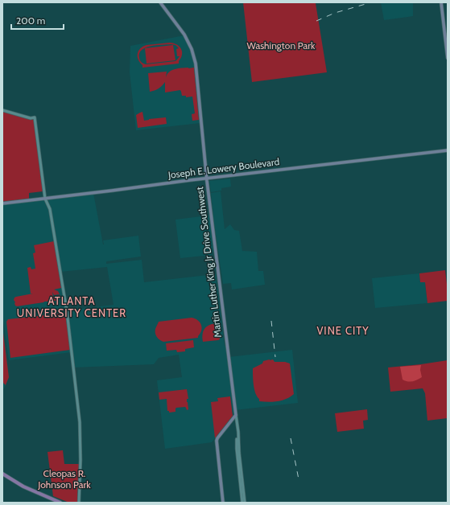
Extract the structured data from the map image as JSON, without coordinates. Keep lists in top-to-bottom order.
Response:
{
  "streets": {
    "main road": ["Joseph E. Lowery Boulevard", "Martin Luther King Jr Drive Southwest"]
  },
  "crossings": [
    ["Joseph E. Lowery Boulevard", "Martin Luther King Jr Drive Southwest"]
  ],
  "districts": ["ATLANTA UNIVERSITY CENTER", "VINE CITY"],
  "parks": ["Washington Park", "Cleopas R. Johnson Park"],
  "scale_bar": "200 m"
}
